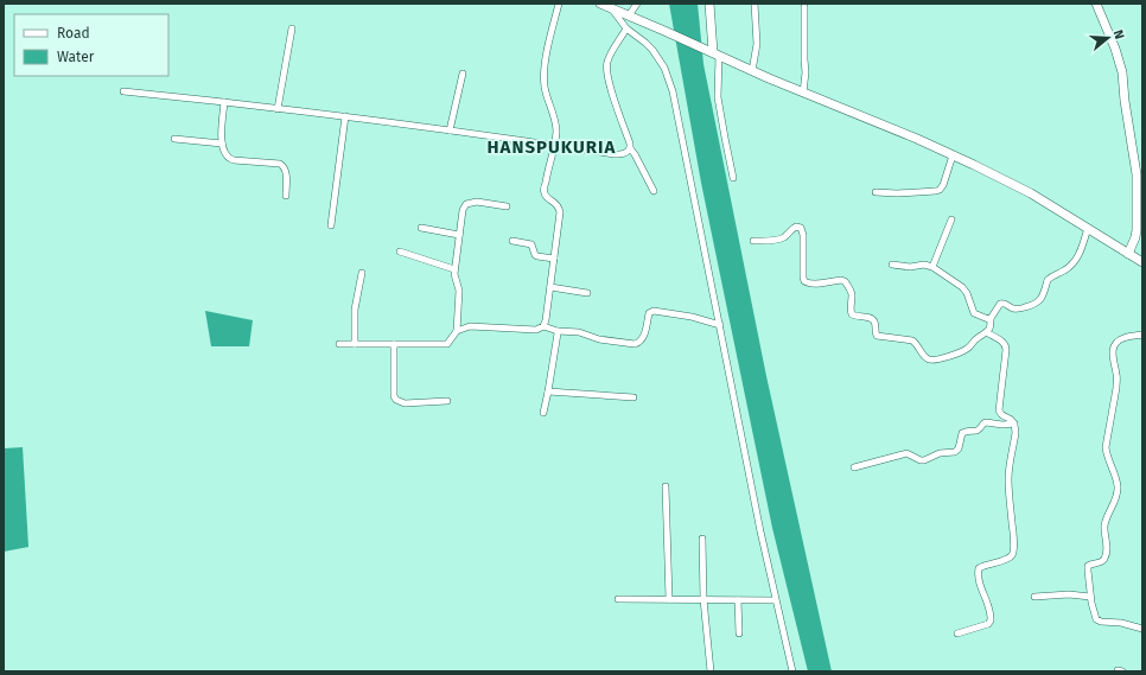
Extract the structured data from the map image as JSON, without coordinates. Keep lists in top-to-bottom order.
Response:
{
  "districts": ["HANSPUKURIA"],
  "legend": ["Road", "Water"],
  "north": "right"
}
